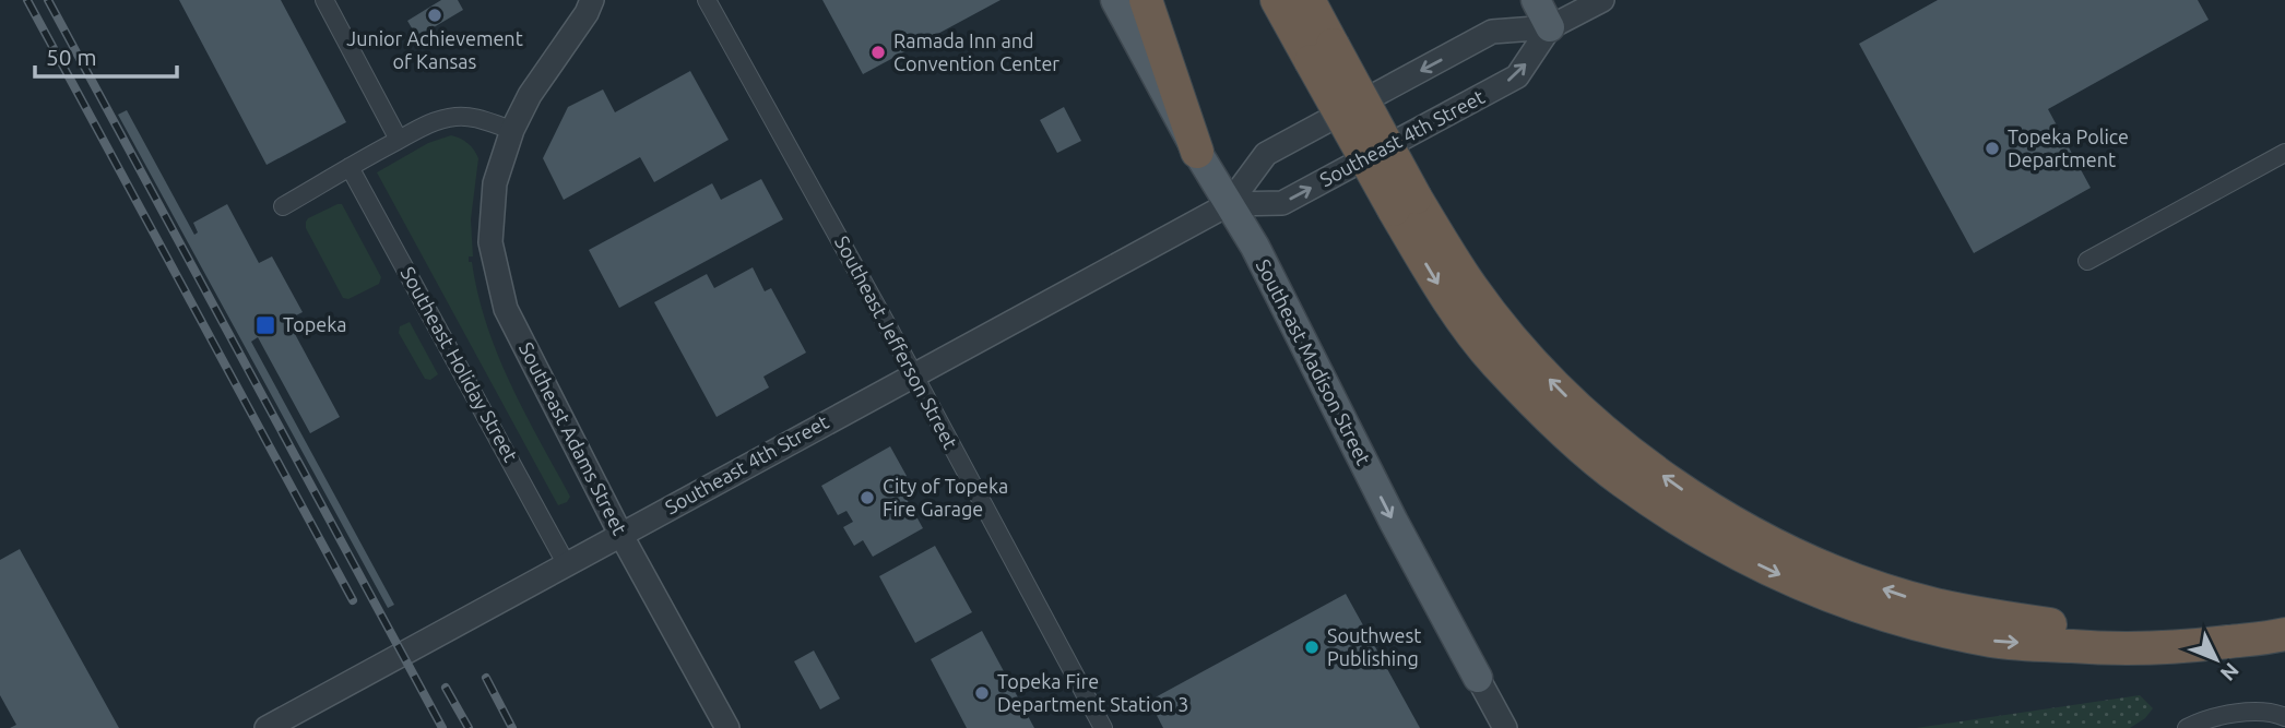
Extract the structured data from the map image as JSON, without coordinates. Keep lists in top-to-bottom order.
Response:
{
  "streets": {
    "main road": ["Southeast Madison Street"],
    "street": [
      "Southeast 4th Street",
      "Southeast Jefferson Street",
      "Southeast Holiday Street",
      "Southeast Adams Street"
    ]
  },
  "crossings": [
    ["Southeast 4th Street", "Southeast Jefferson Street"],
    ["Southeast 4th Street", "Southeast Madison Street"],
    ["Southeast 4th Street", "Southeast Holiday Street"],
    ["Southeast 4th Street", "Southeast Adams Street"]
  ],
  "one_way": ["Southeast Madison Street"],
  "places": {
    "other": [
      "Junior Achievement of Kansas",
      "Ramada Inn and Convention Center",
      "Topeka Police Department",
      "City of Topeka Fire Garage",
      "Southwest Publishing",
      "Topeka Fire Department Station 3"
    ],
    "transit": ["Topeka"]
  },
  "scale_bar": "50 m",
  "north": "bottom right"
}
